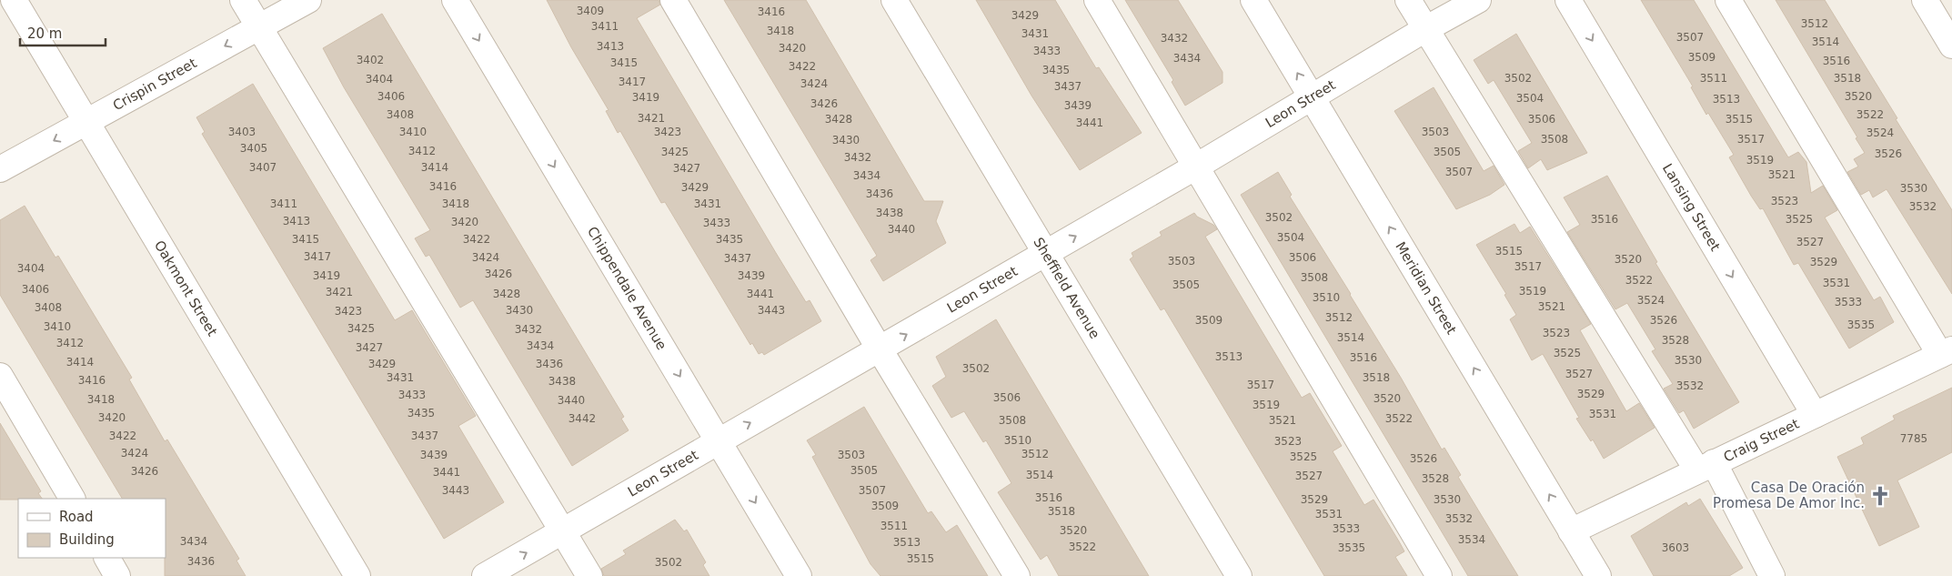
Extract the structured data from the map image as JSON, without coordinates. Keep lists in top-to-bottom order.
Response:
{
  "streets": {
    "street": [
      "Crispin Street",
      "Leon Street",
      "Lansing Street",
      "Sheffield Avenue",
      "Oakmont Street",
      "Chippendale Avenue",
      "Meridian Street",
      "Craig Street"
    ]
  },
  "crossings": [
    ["Crispin Street", "Oakmont Street"],
    ["Leon Street", "Sheffield Avenue"],
    ["Leon Street", "Chippendale Avenue"],
    ["Leon Street", "Meridian Street"],
    ["Lansing Street", "Craig Street"],
    ["Meridian Street", "Craig Street"]
  ],
  "one_way": ["Crispin Street", "Leon Street"],
  "places": {
    "church": ["Casa De Oración Promesa De Amor Inc."]
  },
  "house_numbers": [
    "3409",
    "3416",
    "3429",
    "3512",
    "3411",
    "3418",
    "3431",
    "3507",
    "3432",
    "3514",
    "3413",
    "3420",
    "3433",
    "3509",
    "3434",
    "3402",
    "3516",
    "3415",
    "3422",
    "3435",
    "3502",
    "3511",
    "3518",
    "3404",
    "3417",
    "3424",
    "3437",
    "3406",
    "3520",
    "3419",
    "3504",
    "3513",
    "3426",
    "3439",
    "3408",
    "3522",
    "3421",
    "3428",
    "3506",
    "3515",
    "3441",
    "3403",
    "3410",
    "3423",
    "3503",
    "3524",
    "3508",
    "3517",
    "3430",
    "3405",
    "3412",
    "3425",
    "3505",
    "3526",
    "3432",
    "3519",
    "3407",
    "3414",
    "3427",
    "3507",
    "3521",
    "3434",
    "3416",
    "3429",
    "3530",
    "3436",
    "3523",
    "3411",
    "3418",
    "3431",
    "3532",
    "3438",
    "3502",
    "3516",
    "3525",
    "3413",
    "3420",
    "3433",
    "3440",
    "3504",
    "3415",
    "3422",
    "3435",
    "3527",
    "3515",
    "3417",
    "3424",
    "3506",
    "3437",
    "3520",
    "3503",
    "3529",
    "3517",
    "3404",
    "3426",
    "3419",
    "3439",
    "3508",
    "3522",
    "3531",
    "3505",
    "3406",
    "3519",
    "3421",
    "3428",
    "3441",
    "3510",
    "3524",
    "3533",
    "3521",
    "3408",
    "3430",
    "3443",
    "3423",
    "3512",
    "3509",
    "3526",
    "3535",
    "3410",
    "3425",
    "3432",
    "3523",
    "3514",
    "3528",
    "3412",
    "3434",
    "3427",
    "3525",
    "3513",
    "3516",
    "3530",
    "3414",
    "3429",
    "3436",
    "3502",
    "3527",
    "3431",
    "3518",
    "3416",
    "3438",
    "3517",
    "3532",
    "3529",
    "3433",
    "3506",
    "3520",
    "3418",
    "3440",
    "3519",
    "3435",
    "3531",
    "3420",
    "3442",
    "3522",
    "3508",
    "3521",
    "3422",
    "3437",
    "7785",
    "3510",
    "3523",
    "3424",
    "3512",
    "3439",
    "3503",
    "3525",
    "3526",
    "3505",
    "3426",
    "3441",
    "3514",
    "3527",
    "3528",
    "3443",
    "3507",
    "3516",
    "3529",
    "3530",
    "3509",
    "3518",
    "3531",
    "3532",
    "3511",
    "3533",
    "3520",
    "3534",
    "3434",
    "3513",
    "3522",
    "3535",
    "3603",
    "3515",
    "3436",
    "3502"
  ],
  "legend": ["Road", "Building"],
  "scale_bar": "20 m"
}
